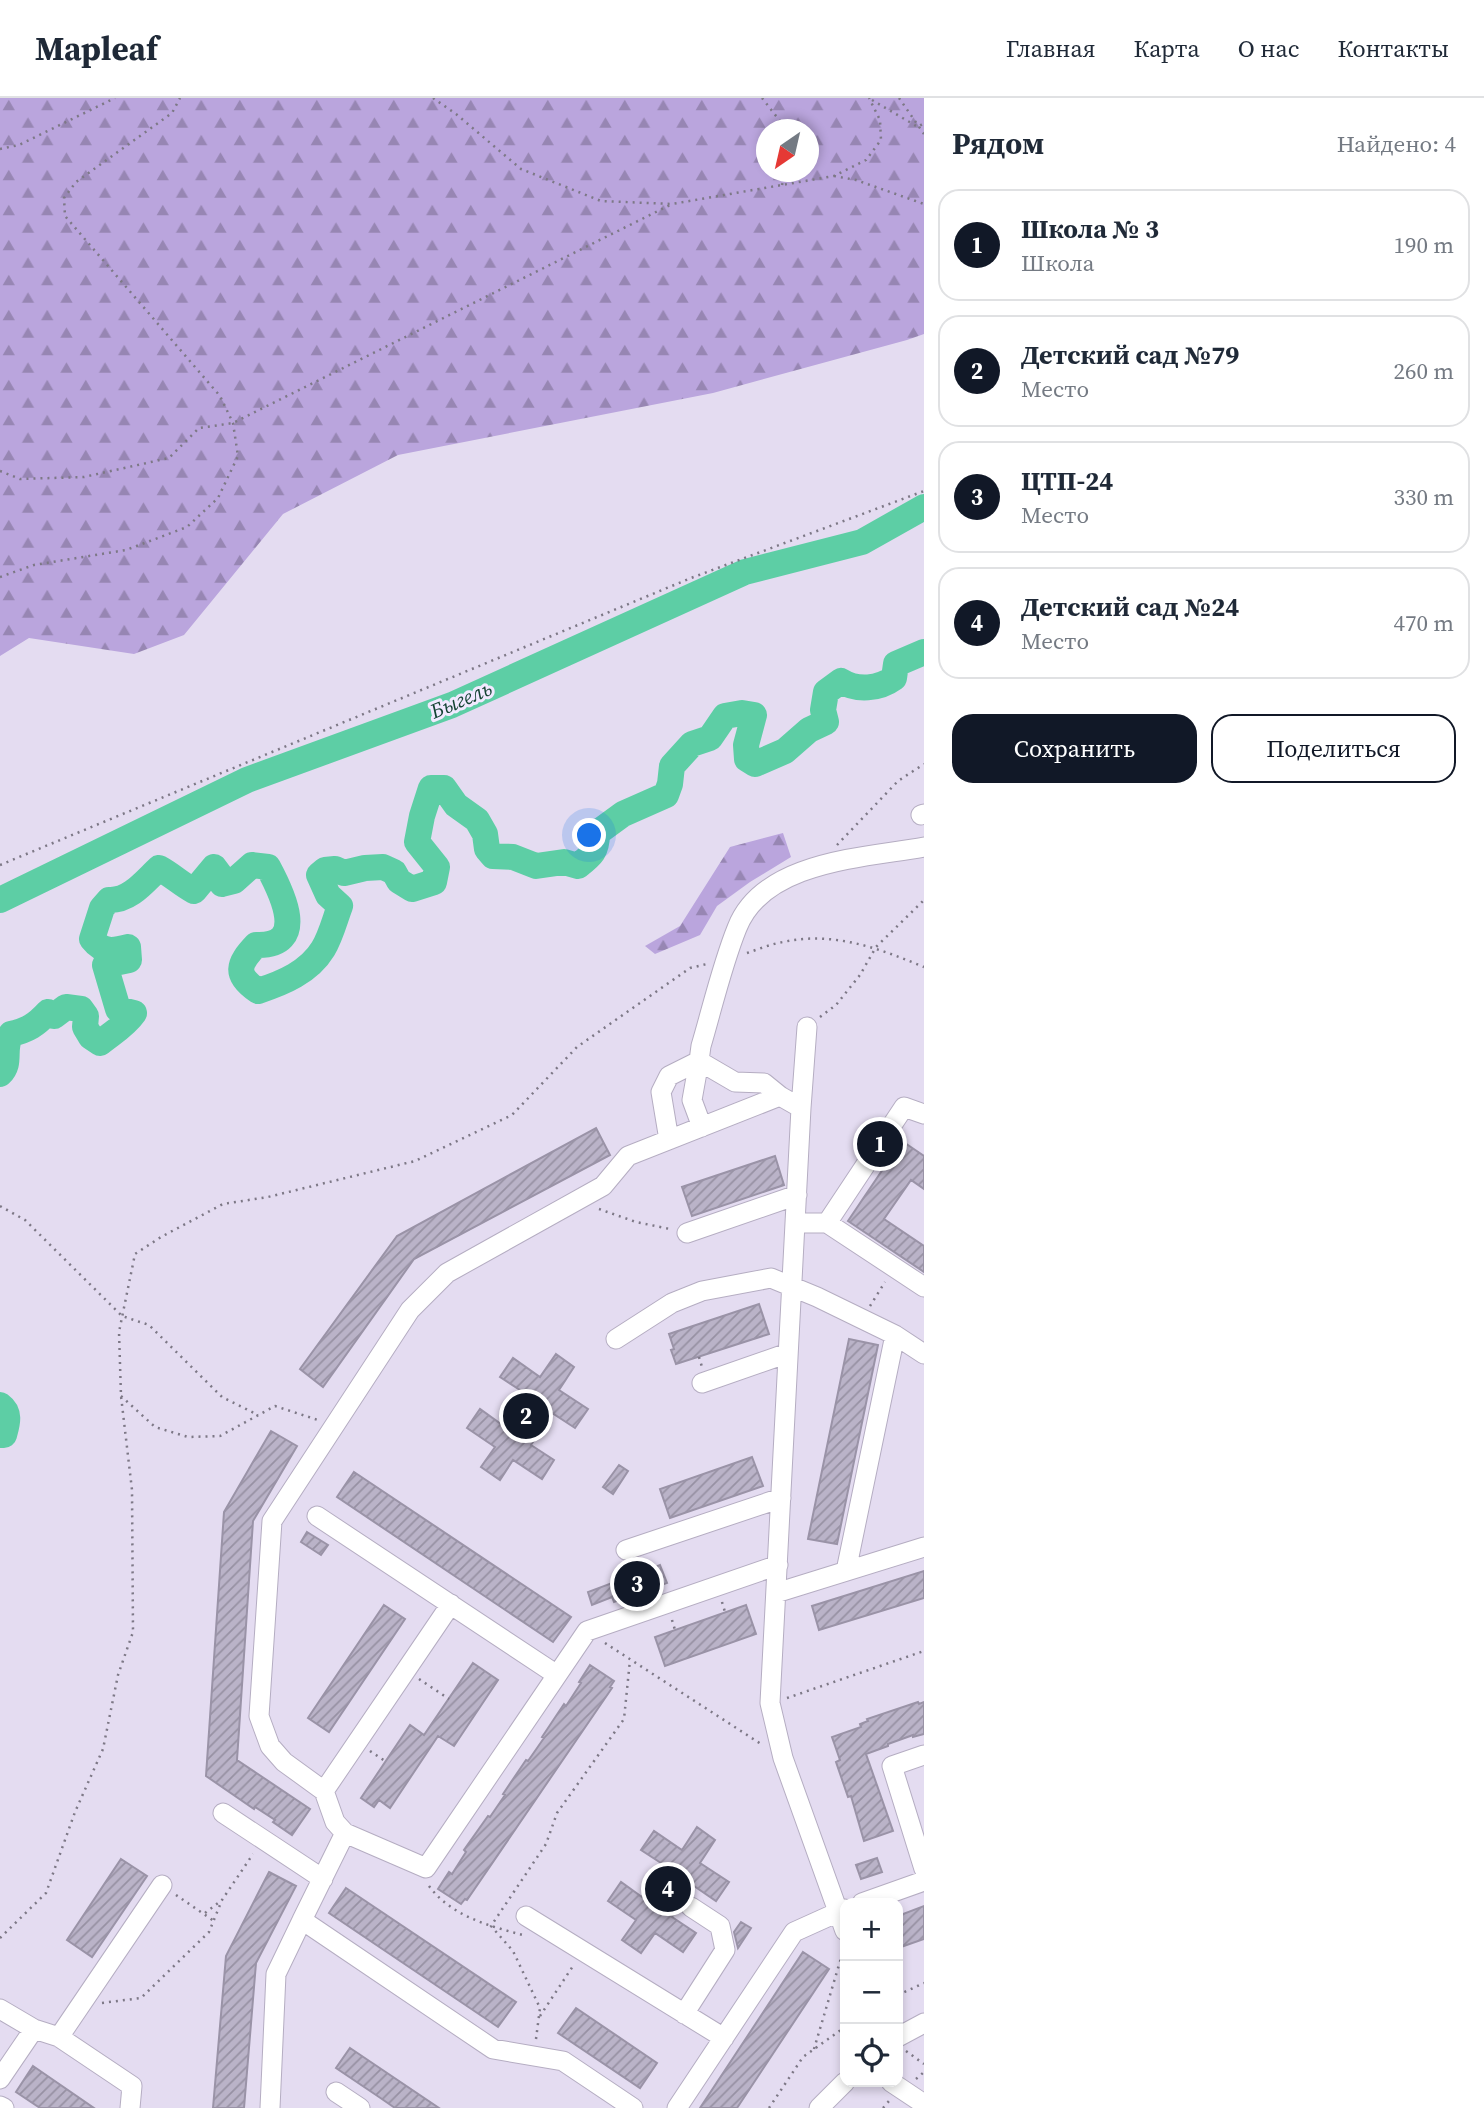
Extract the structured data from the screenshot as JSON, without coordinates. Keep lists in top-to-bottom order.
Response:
{
  "water": ["Быгель"],
  "north": "bottom left",
  "page": {
    "header": "Mapleaf",
    "nav": [
      "Главная",
      "Карта",
      "О нас",
      "Контакты"
    ],
    "heading": ["Рядом", "Найдено: 4"],
    "list": [
      {
        "mark": "1",
        "name": "Школа № 3",
        "note": "Школа",
        "value": "190 m"
      },
      {
        "mark": "2",
        "name": "Детский сад №79",
        "note": "Место",
        "value": "260 m"
      },
      {
        "mark": "3",
        "name": "ЦТП-24",
        "note": "Место",
        "value": "330 m"
      },
      {
        "mark": "4",
        "name": "Детский сад №24",
        "note": "Место",
        "value": "470 m"
      }
    ],
    "buttons": ["Сохранить", "Поделиться"],
    "pins": [
      "1",
      "2",
      "3",
      "4"
    ],
    "map_buttons": ["+", "−"]
  }
}
